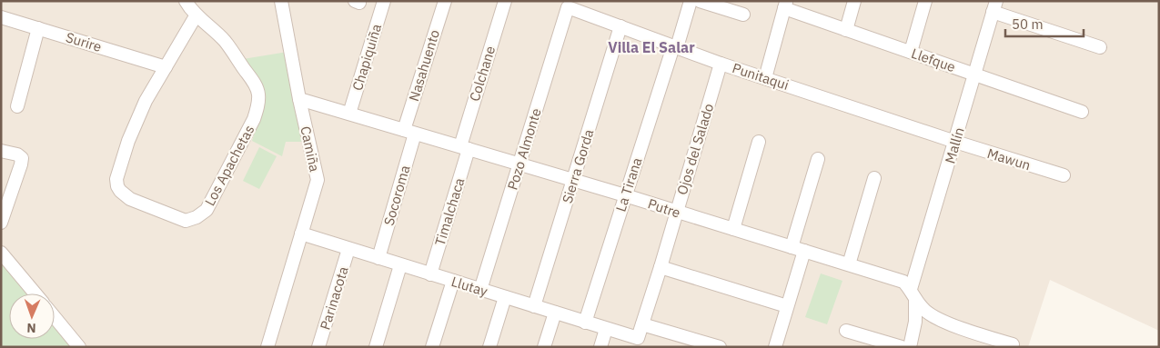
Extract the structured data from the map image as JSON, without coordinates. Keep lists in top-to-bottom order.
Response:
{
  "streets": {
    "street": [
      "Surire",
      "Chapiquiña",
      "Llefque",
      "Nasahuento",
      "Colchane",
      "Punitaqui",
      "Mallín",
      "Camiña",
      "Pozo Almonte",
      "Ojos del Salado",
      "Mawun",
      "Los Apachetas",
      "Sierra Gorda",
      "La Tirana",
      "Socoroma",
      "Putre",
      "Timalchaca",
      "Llutay",
      "Parinacota"
    ]
  },
  "crossings": [
    ["Surire", "Los Apachetas"],
    ["Chapiquiña", "Putre"],
    ["Llefque", "Mallín"],
    ["Nasahuento", "Socoroma"],
    ["Nasahuento", "Putre"],
    ["Colchane", "Putre"],
    ["Colchane", "Timalchaca"],
    ["Punitaqui", "Mallín"],
    ["Punitaqui", "Pozo Almonte"],
    ["Punitaqui", "Ojos del Salado"],
    ["Punitaqui", "Mawun"],
    ["Punitaqui", "Sierra Gorda"],
    ["Punitaqui", "La Tirana"],
    ["Mallín", "Mawun"],
    ["Mallín", "Putre"],
    ["Camiña", "Putre"],
    ["Camiña", "Llutay"],
    ["Pozo Almonte", "Putre"],
    ["Pozo Almonte", "Llutay"],
    ["Ojos del Salado", "Putre"],
    ["Ojos del Salado", "Llutay"],
    ["Sierra Gorda", "Putre"],
    ["Sierra Gorda", "Llutay"],
    ["La Tirana", "Putre"],
    ["La Tirana", "Llutay"],
    ["Socoroma", "Putre"],
    ["Socoroma", "Llutay"],
    ["Putre", "Timalchaca"],
    ["Timalchaca", "Llutay"],
    ["Llutay", "Parinacota"]
  ],
  "districts": ["Villa El Salar"],
  "scale_bar": "50 m",
  "north": "bottom"
}
